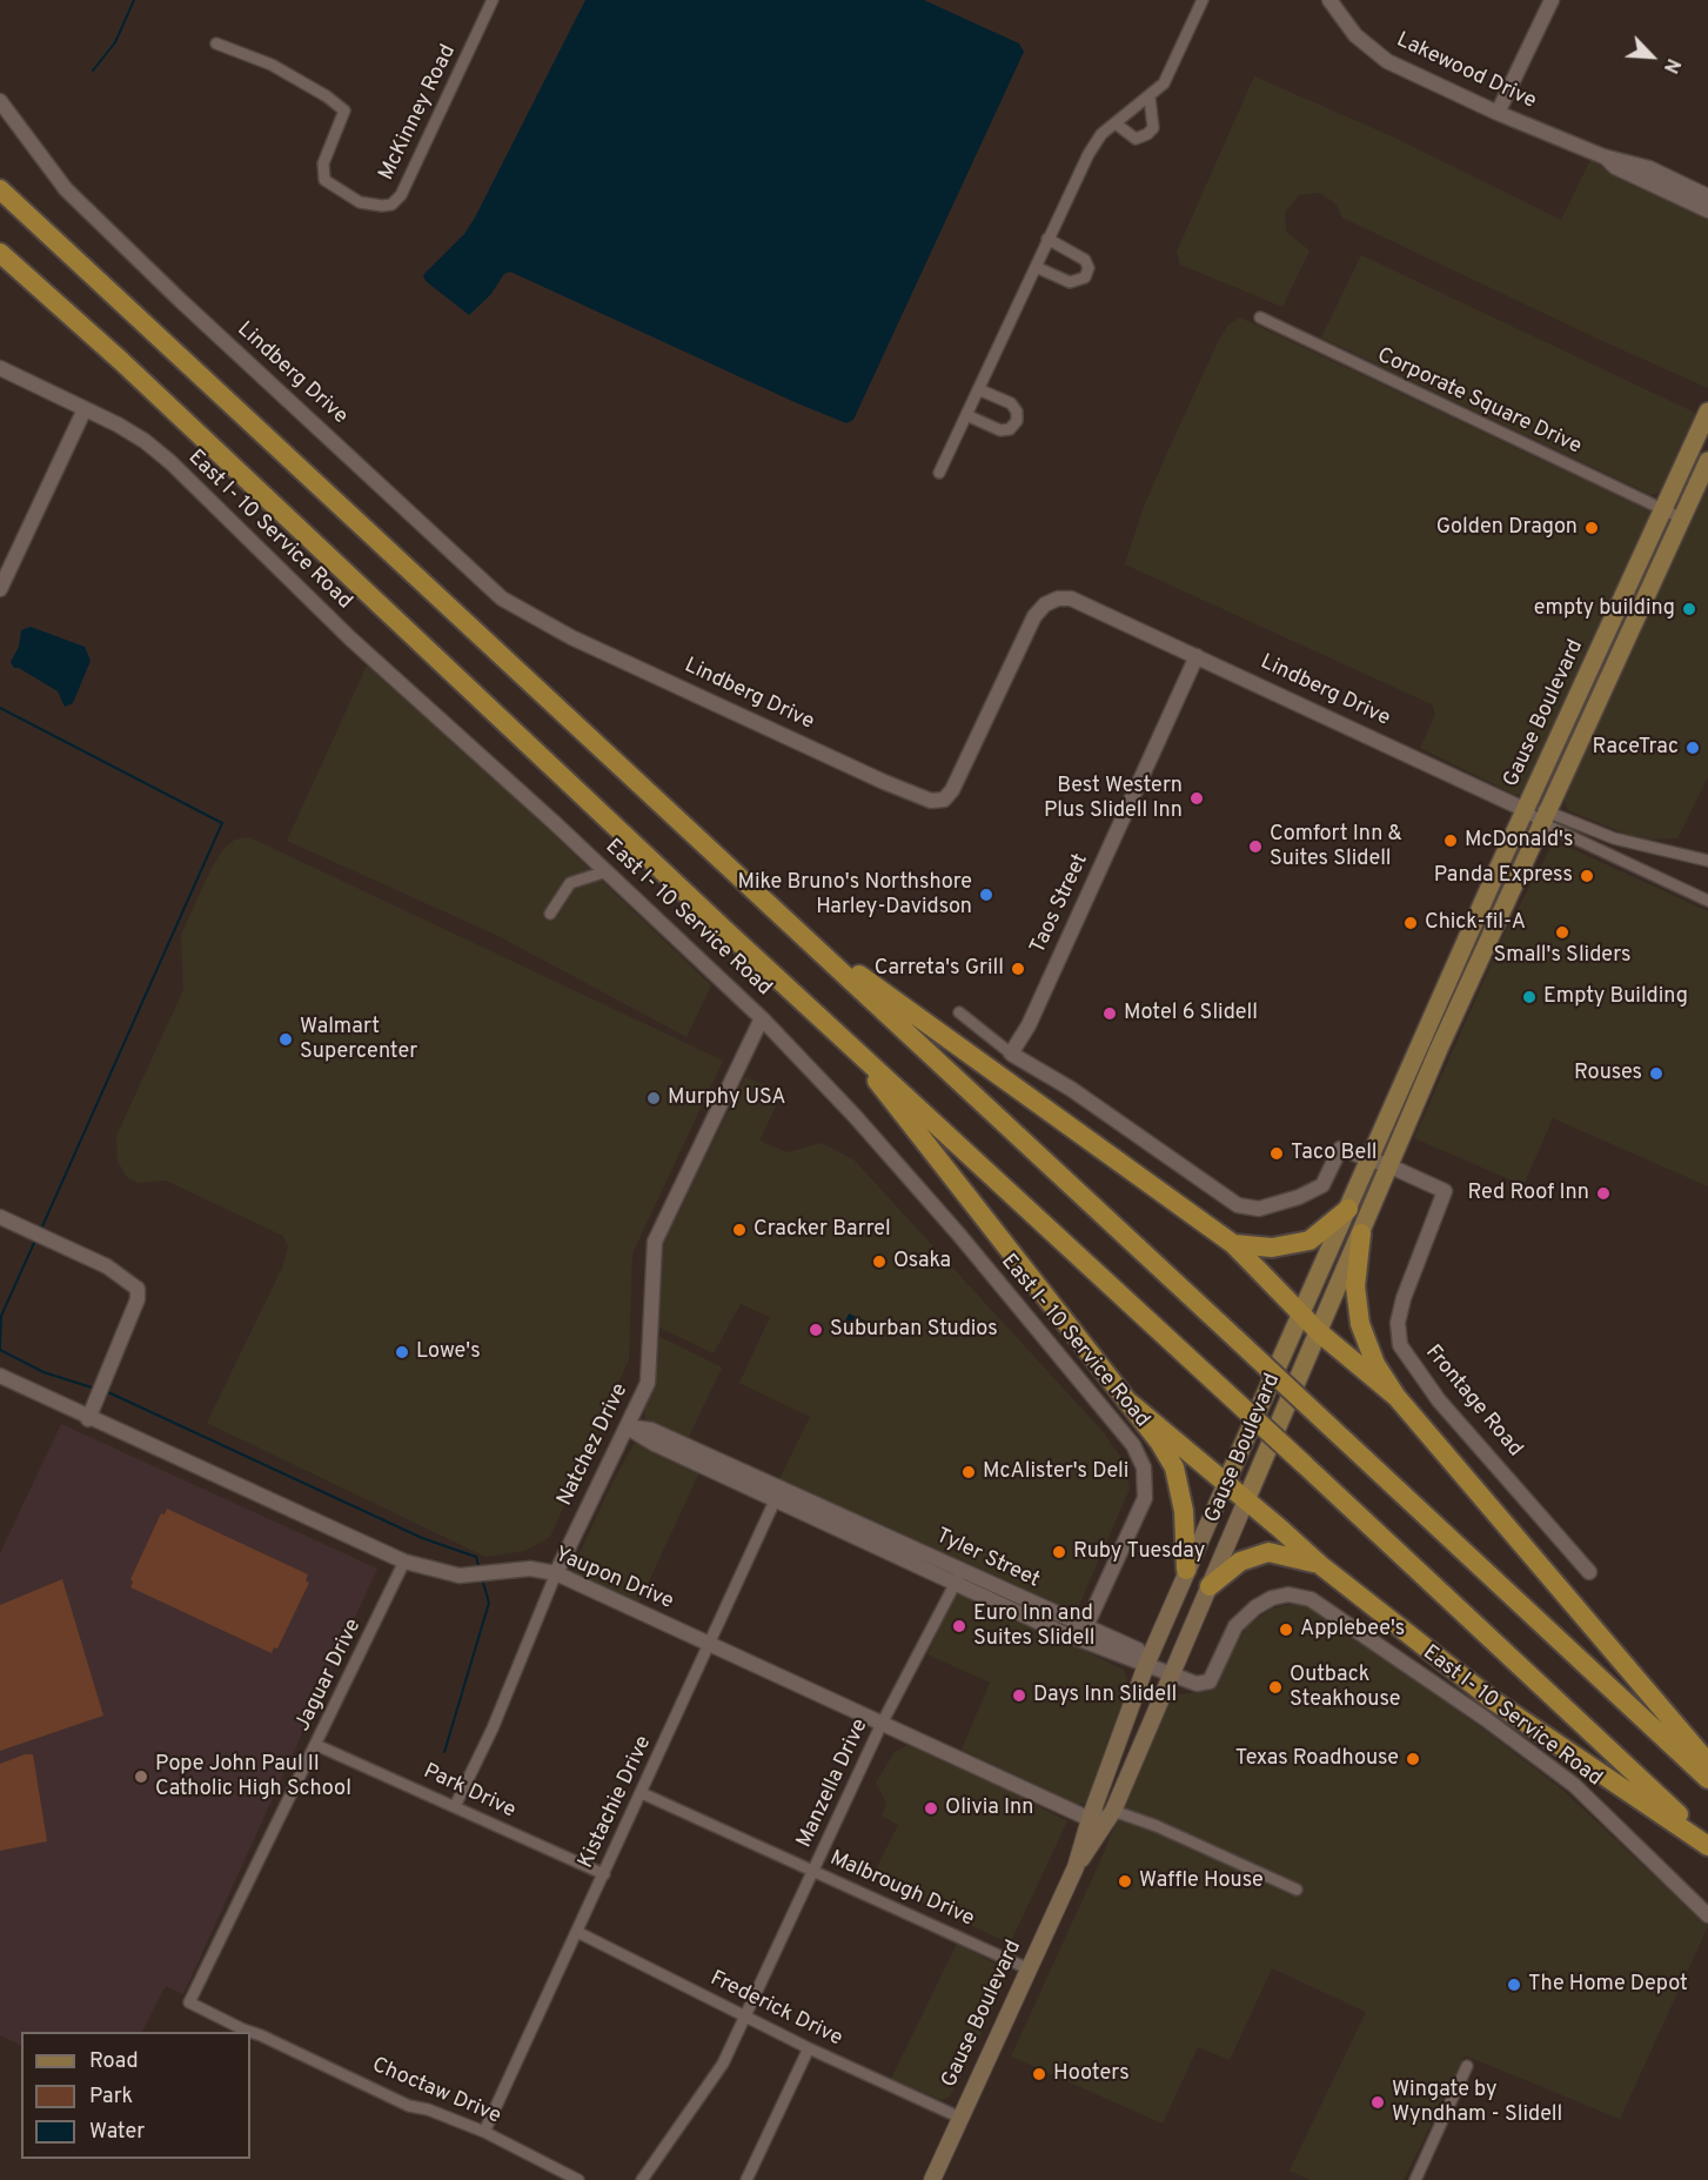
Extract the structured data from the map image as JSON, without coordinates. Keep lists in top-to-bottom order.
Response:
{
  "streets": {
    "main road": ["Gause Boulevard"],
    "street": [
      "Lakewood Drive",
      "McKinney Road",
      "Lindberg Drive",
      "Corporate Square Drive",
      "East I- 10 Service Road",
      "Taos Street",
      "Frontage Road",
      "Natchez Drive",
      "Tyler Street",
      "Yaupon Drive",
      "Jaguar Drive",
      "Manzella Drive",
      "Park Drive",
      "Kistachie Drive",
      "Malbrough Drive",
      "Frederick Drive",
      "Choctaw Drive"
    ]
  },
  "crossings": [
    ["Lindberg Drive", "Gause Boulevard"],
    ["Lindberg Drive", "Taos Street"],
    ["Corporate Square Drive", "Gause Boulevard"],
    ["East I- 10 Service Road", "Gause Boulevard"],
    ["East I- 10 Service Road", "Natchez Drive"],
    ["East I- 10 Service Road", "Tyler Street"],
    ["Gause Boulevard", "Frontage Road"],
    ["Gause Boulevard", "Tyler Street"],
    ["Gause Boulevard", "Yaupon Drive"],
    ["Gause Boulevard", "Malbrough Drive"],
    ["Gause Boulevard", "Frederick Drive"],
    ["Taos Street", "Frontage Road"],
    ["Natchez Drive", "Tyler Street"],
    ["Natchez Drive", "Yaupon Drive"],
    ["Natchez Drive", "Park Drive"],
    ["Tyler Street", "Manzella Drive"],
    ["Tyler Street", "Kistachie Drive"],
    ["Yaupon Drive", "Jaguar Drive"],
    ["Yaupon Drive", "Manzella Drive"],
    ["Yaupon Drive", "Kistachie Drive"],
    ["Jaguar Drive", "Park Drive"],
    ["Manzella Drive", "Malbrough Drive"],
    ["Manzella Drive", "Frederick Drive"],
    ["Park Drive", "Kistachie Drive"],
    ["Kistachie Drive", "Malbrough Drive"],
    ["Kistachie Drive", "Frederick Drive"],
    ["Kistachie Drive", "Choctaw Drive"]
  ],
  "places": [
    "Golden Dragon",
    "empty building",
    "RaceTrac",
    "Best Western Plus Slidell Inn",
    "McDonald's",
    "Comfort Inn & Suites Slidell",
    "Panda Express",
    "Mike Bruno's Northshore Harley-Davidson",
    "Chick-fil-A",
    "Small's Sliders",
    "Carreta's Grill",
    "Empty Building",
    "Motel 6 Slidell",
    "Walmart Supercenter",
    "Rouses",
    "Murphy USA",
    "Taco Bell",
    "Red Roof Inn",
    "Cracker Barrel",
    "Osaka",
    "Suburban Studios",
    "Lowe's",
    "McAlister's Deli",
    "Ruby Tuesday",
    "Euro Inn and Suites Slidell",
    "Applebee's",
    "Outback Steakhouse",
    "Days Inn Slidell",
    "Texas Roadhouse",
    "Pope John Paul II Catholic High School",
    "Olivia Inn",
    "Waffle House",
    "The Home Depot",
    "Hooters",
    "Wingate by Wyndham - Slidell"
  ],
  "legend": ["Road", "Park", "Water"],
  "north": "bottom right"
}
